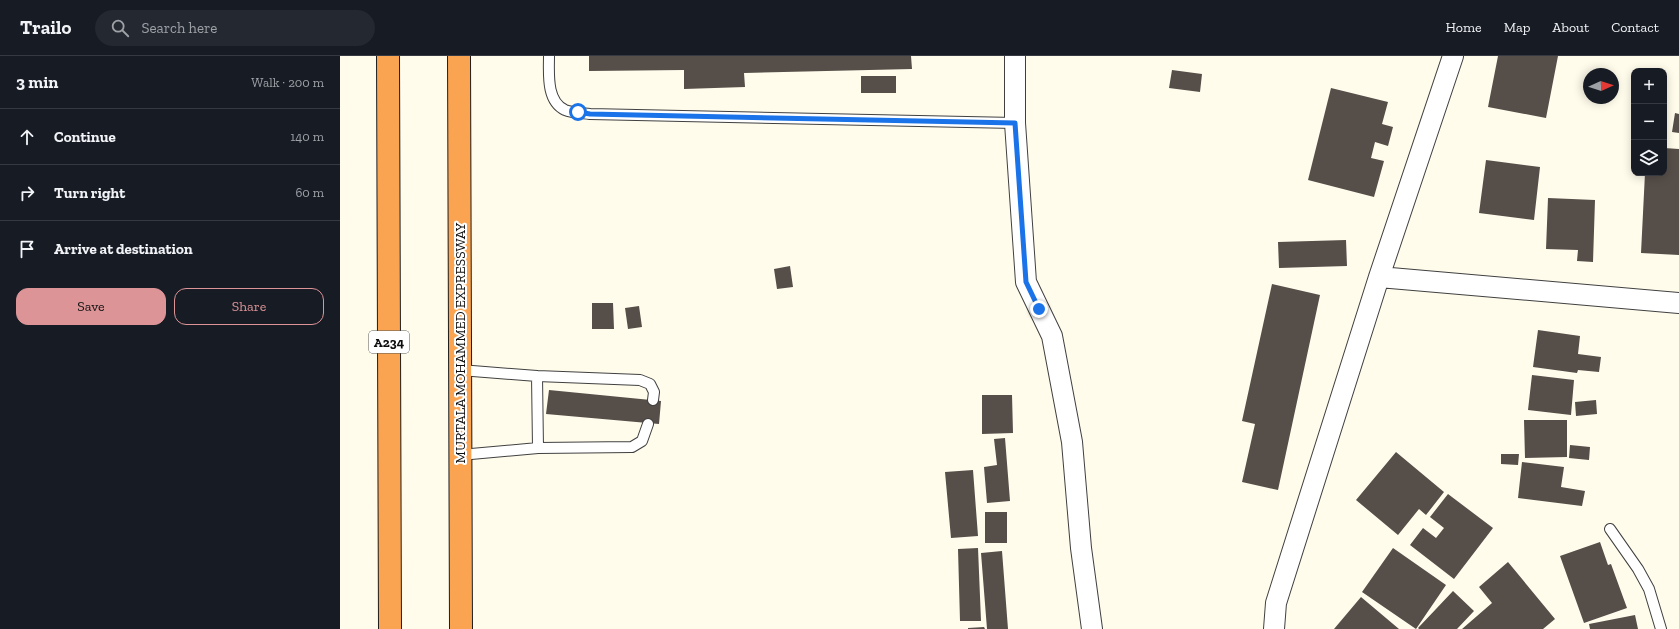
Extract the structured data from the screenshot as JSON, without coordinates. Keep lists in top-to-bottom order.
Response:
{
  "streets": {
    "highway": ["A234", "MURTALA MOHAMMED EXPRESSWAY"]
  },
  "north": "right",
  "page": {
    "header": "Trailo",
    "search": "Search here",
    "nav": [
      "Home",
      "Map",
      "About",
      "Contact"
    ],
    "heading": ["3 min", "Walk · 200 m"],
    "map_buttons": ["+", "−"],
    "list": [
      ["Continue", "140 m"],
      ["Turn right", "60 m"],
      "Arrive at destination"
    ],
    "buttons": ["Save", "Share"]
  }
}
